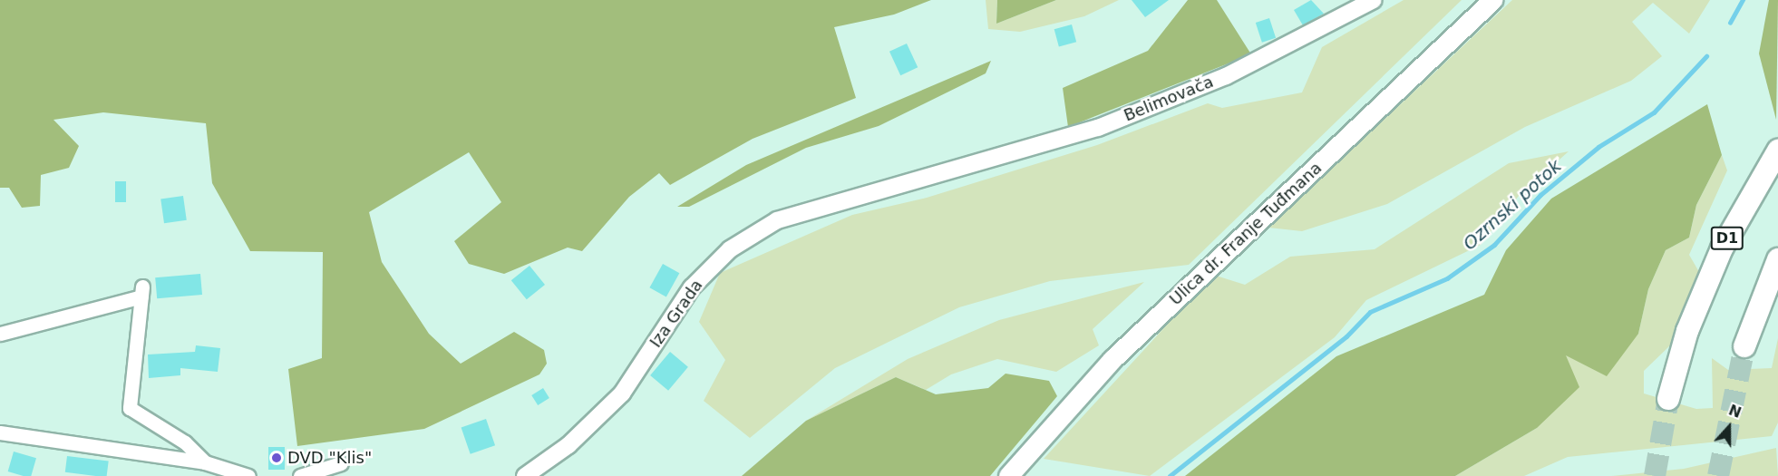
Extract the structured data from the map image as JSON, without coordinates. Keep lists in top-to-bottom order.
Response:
{
  "streets": {
    "highway": ["D1"],
    "main road": ["Ulica dr. Franje Tuđmana"],
    "street": ["Belimovača", "Iza Grada"]
  },
  "crossings": [
    ["Belimovača", "Iza Grada"]
  ],
  "water": ["Ozrnski potok"],
  "places": ["DVD \"Klis\""],
  "north": "top"
}
